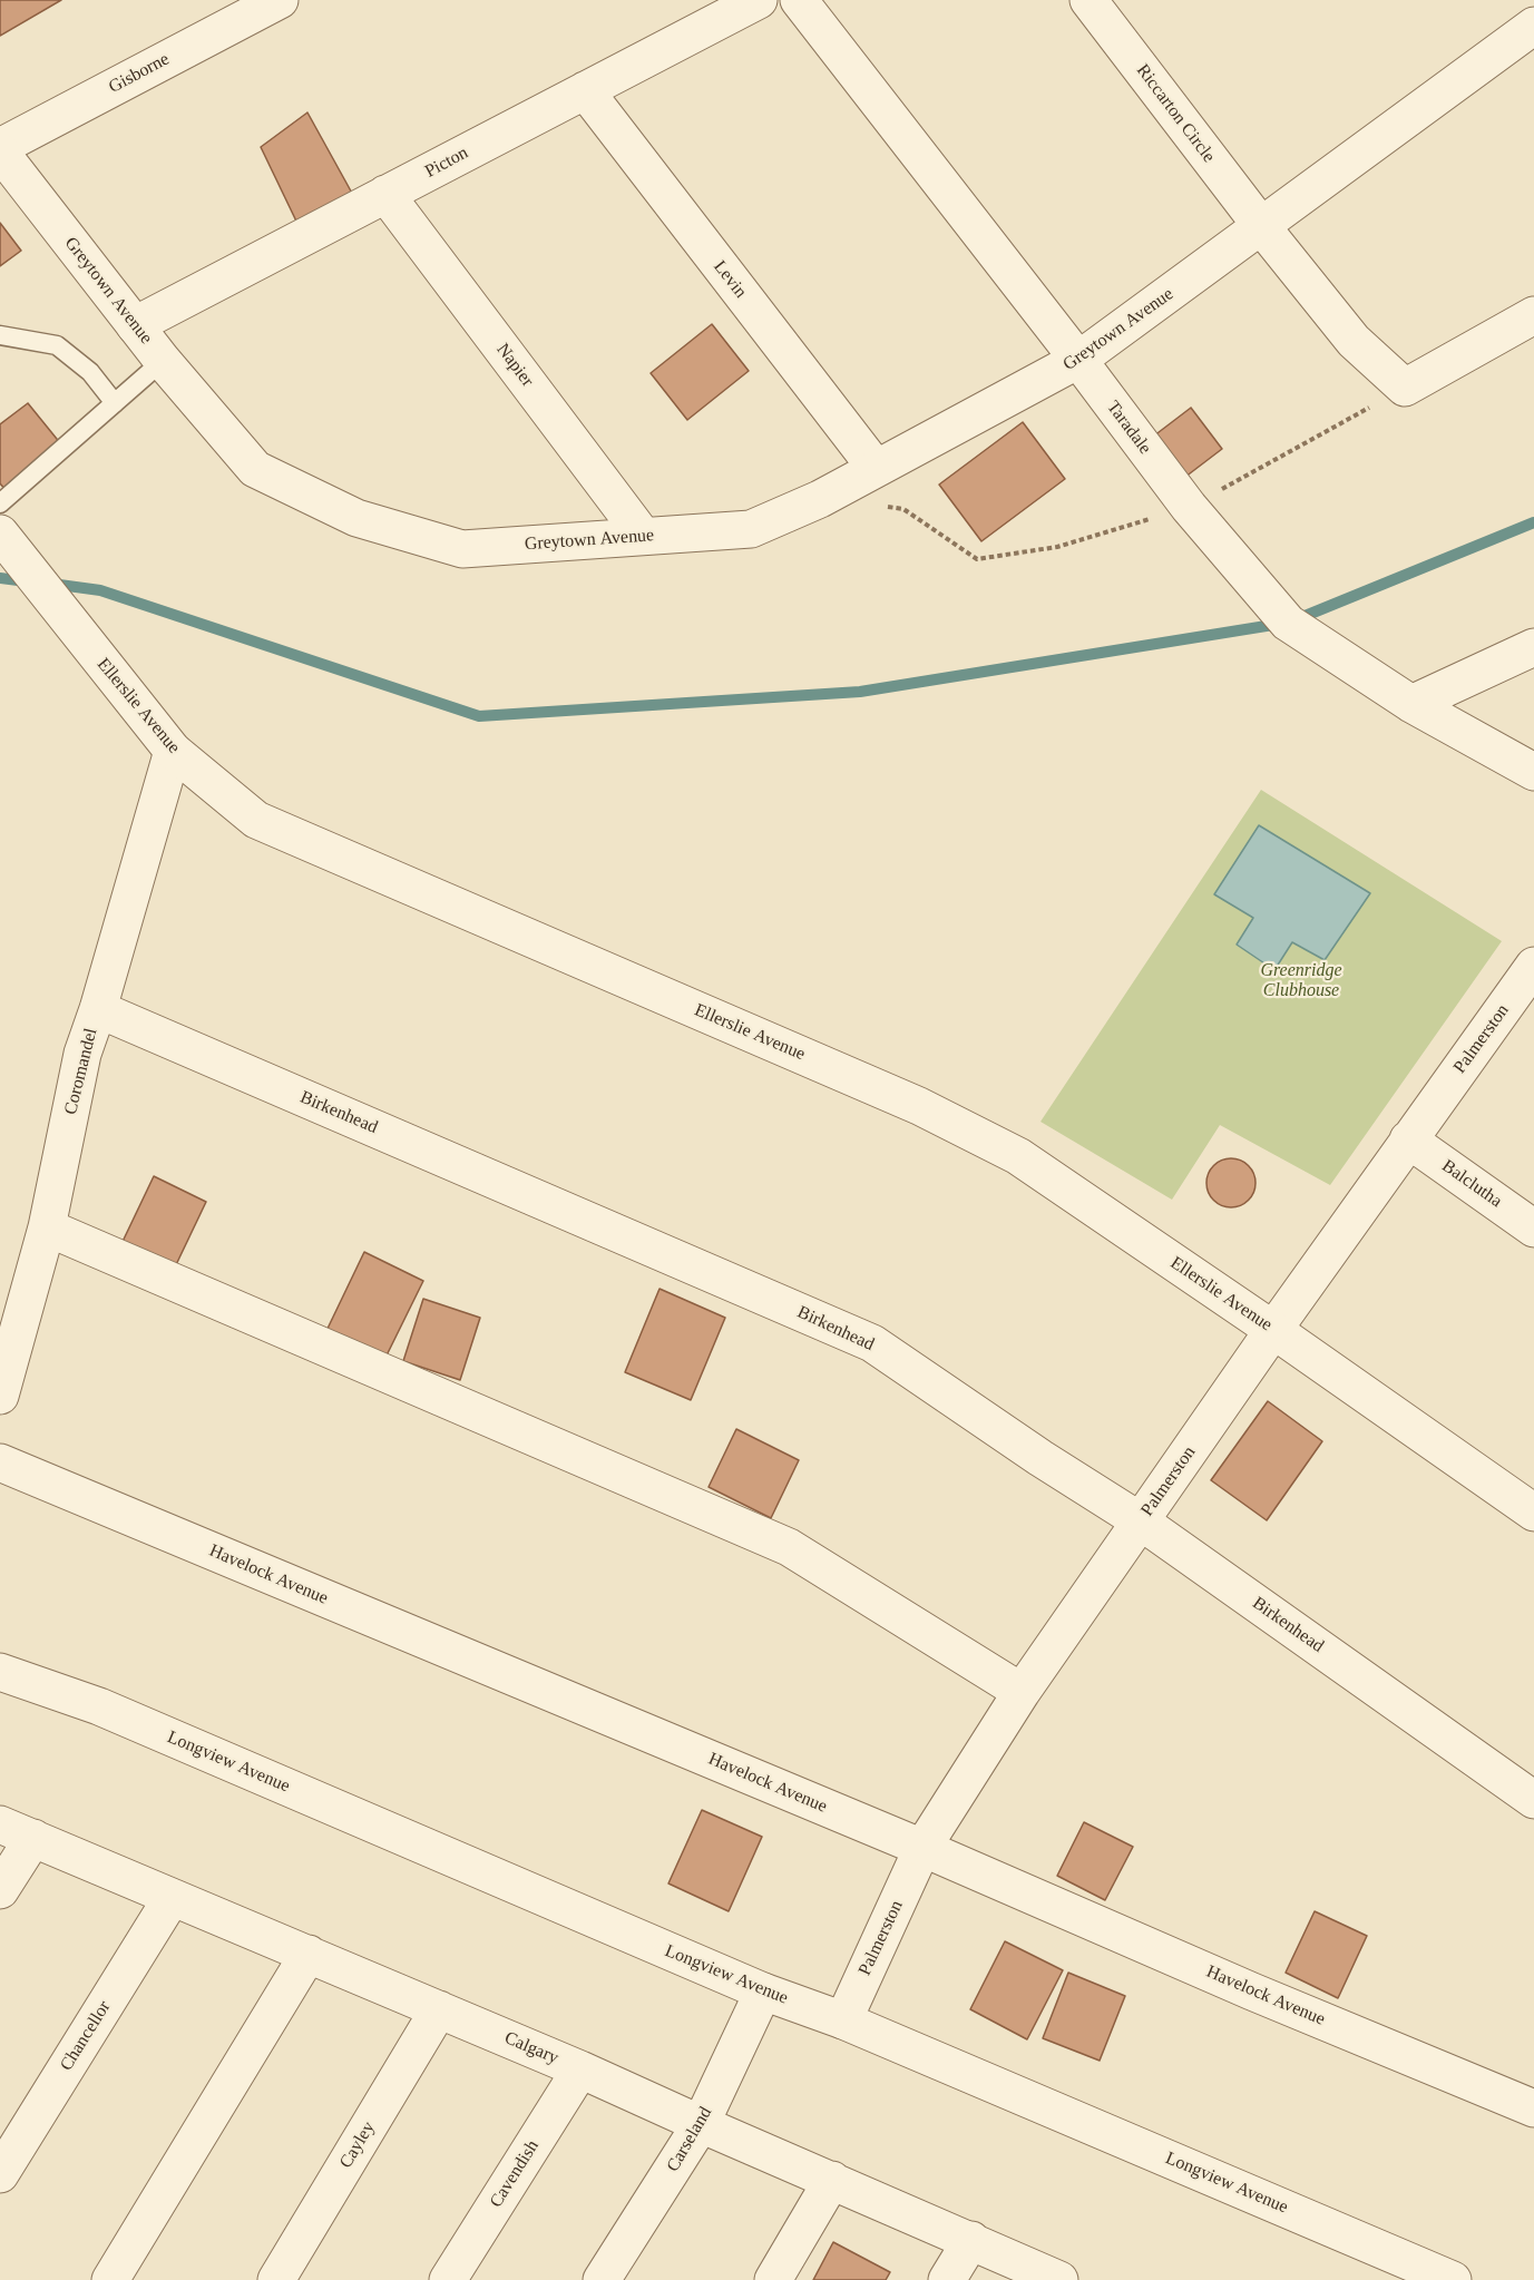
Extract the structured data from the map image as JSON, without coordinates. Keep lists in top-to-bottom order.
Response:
{
  "streets": {
    "street": [
      "Gisborne",
      "Riccarton Circle",
      "Picton",
      "Levin",
      "Greytown Avenue",
      "Napier",
      "Taradale",
      "Ellerslie Avenue",
      "Palmerston",
      "Coromandel",
      "Birkenhead",
      "Balclutha",
      "Havelock Avenue",
      "Longview Avenue",
      "Chancellor",
      "Calgary",
      "Carseland",
      "Cayley",
      "Cavendish"
    ]
  },
  "crossings": [
    ["Gisborne", "Greytown Avenue"],
    ["Riccarton Circle", "Greytown Avenue"],
    ["Picton", "Levin"],
    ["Picton", "Greytown Avenue"],
    ["Picton", "Napier"],
    ["Levin", "Greytown Avenue"],
    ["Greytown Avenue", "Napier"],
    ["Greytown Avenue", "Taradale"],
    ["Ellerslie Avenue", "Palmerston"],
    ["Ellerslie Avenue", "Coromandel"],
    ["Palmerston", "Birkenhead"],
    ["Palmerston", "Balclutha"],
    ["Palmerston", "Havelock Avenue"],
    ["Palmerston", "Longview Avenue"],
    ["Coromandel", "Birkenhead"],
    ["Longview Avenue", "Carseland"],
    ["Chancellor", "Calgary"],
    ["Calgary", "Carseland"],
    ["Calgary", "Cayley"],
    ["Calgary", "Cavendish"]
  ],
  "parks": ["Greenridge Clubhouse"]
}
